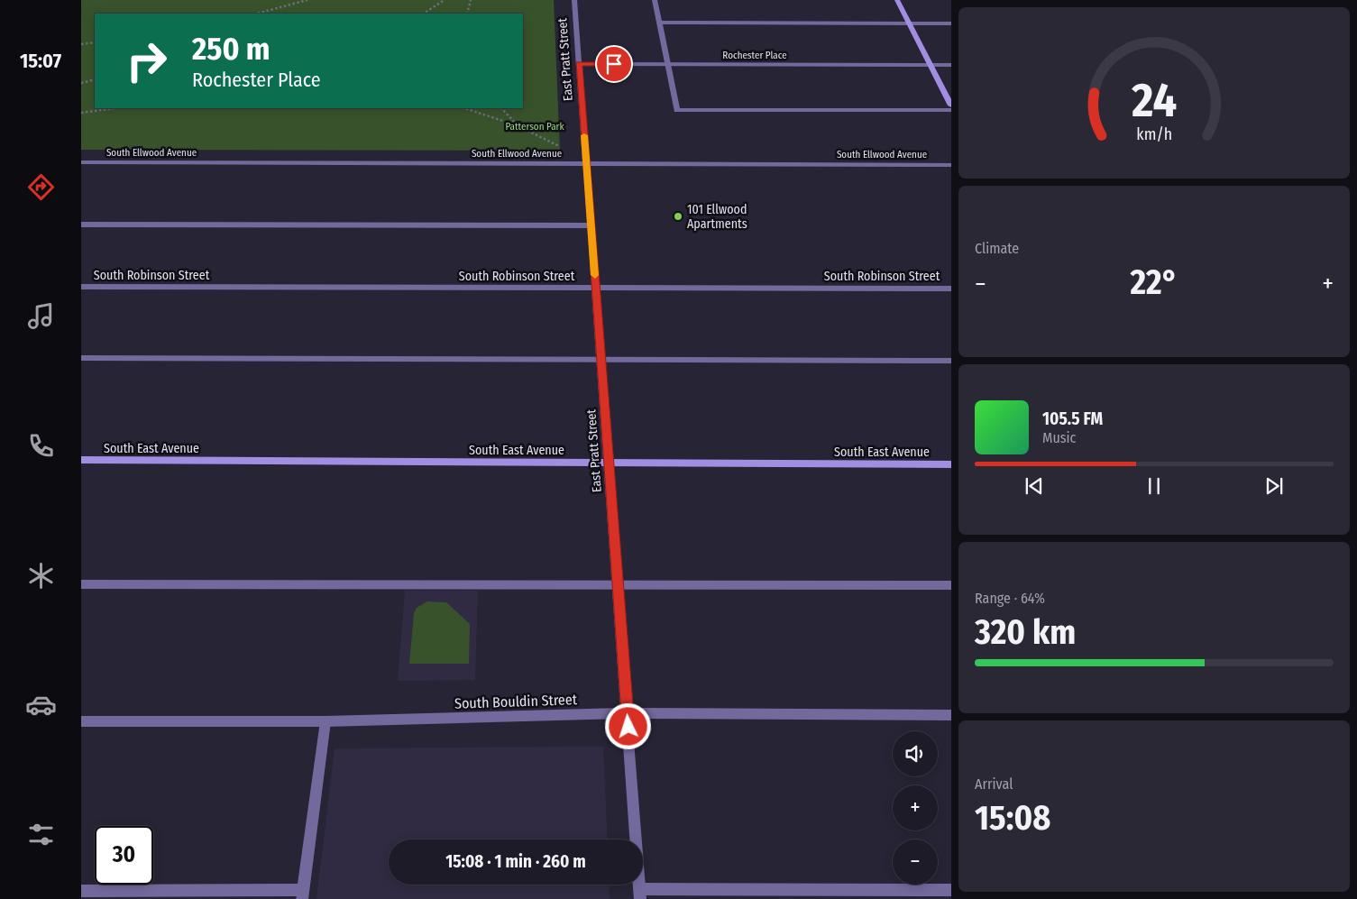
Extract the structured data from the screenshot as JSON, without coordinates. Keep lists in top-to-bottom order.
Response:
{
  "streets": {
    "street": [
      "Rochester Place",
      "East Pratt Street",
      "South Ellwood Avenue",
      "South Robinson Street",
      "South East Avenue",
      "South Bouldin Street"
    ]
  },
  "crossings": [
    ["Rochester Place", "East Pratt Street"],
    ["East Pratt Street", "South Ellwood Avenue"],
    ["East Pratt Street", "South Robinson Street"],
    ["East Pratt Street", "South East Avenue"],
    ["East Pratt Street", "South Bouldin Street"]
  ],
  "parks": ["Patterson Park"],
  "places": ["101 Ellwood Apartments"],
  "page": {
    "tabs": "15:07",
    "turn": ["250 m", "Rochester Place"],
    "tile": [
      "Climate",
      ["Range · 64%", "320 km"],
      ["Arrival", "15:08"]
    ],
    "heat": ["−", "22°", "+"],
    "song": ["105.5 FM", "Music"],
    "map_buttons": ["+", "−"],
    "limit": "30",
    "trip": "15:08 · 1 min · 260 m",
    "gauge": ["24", "km/h"]
  }
}
